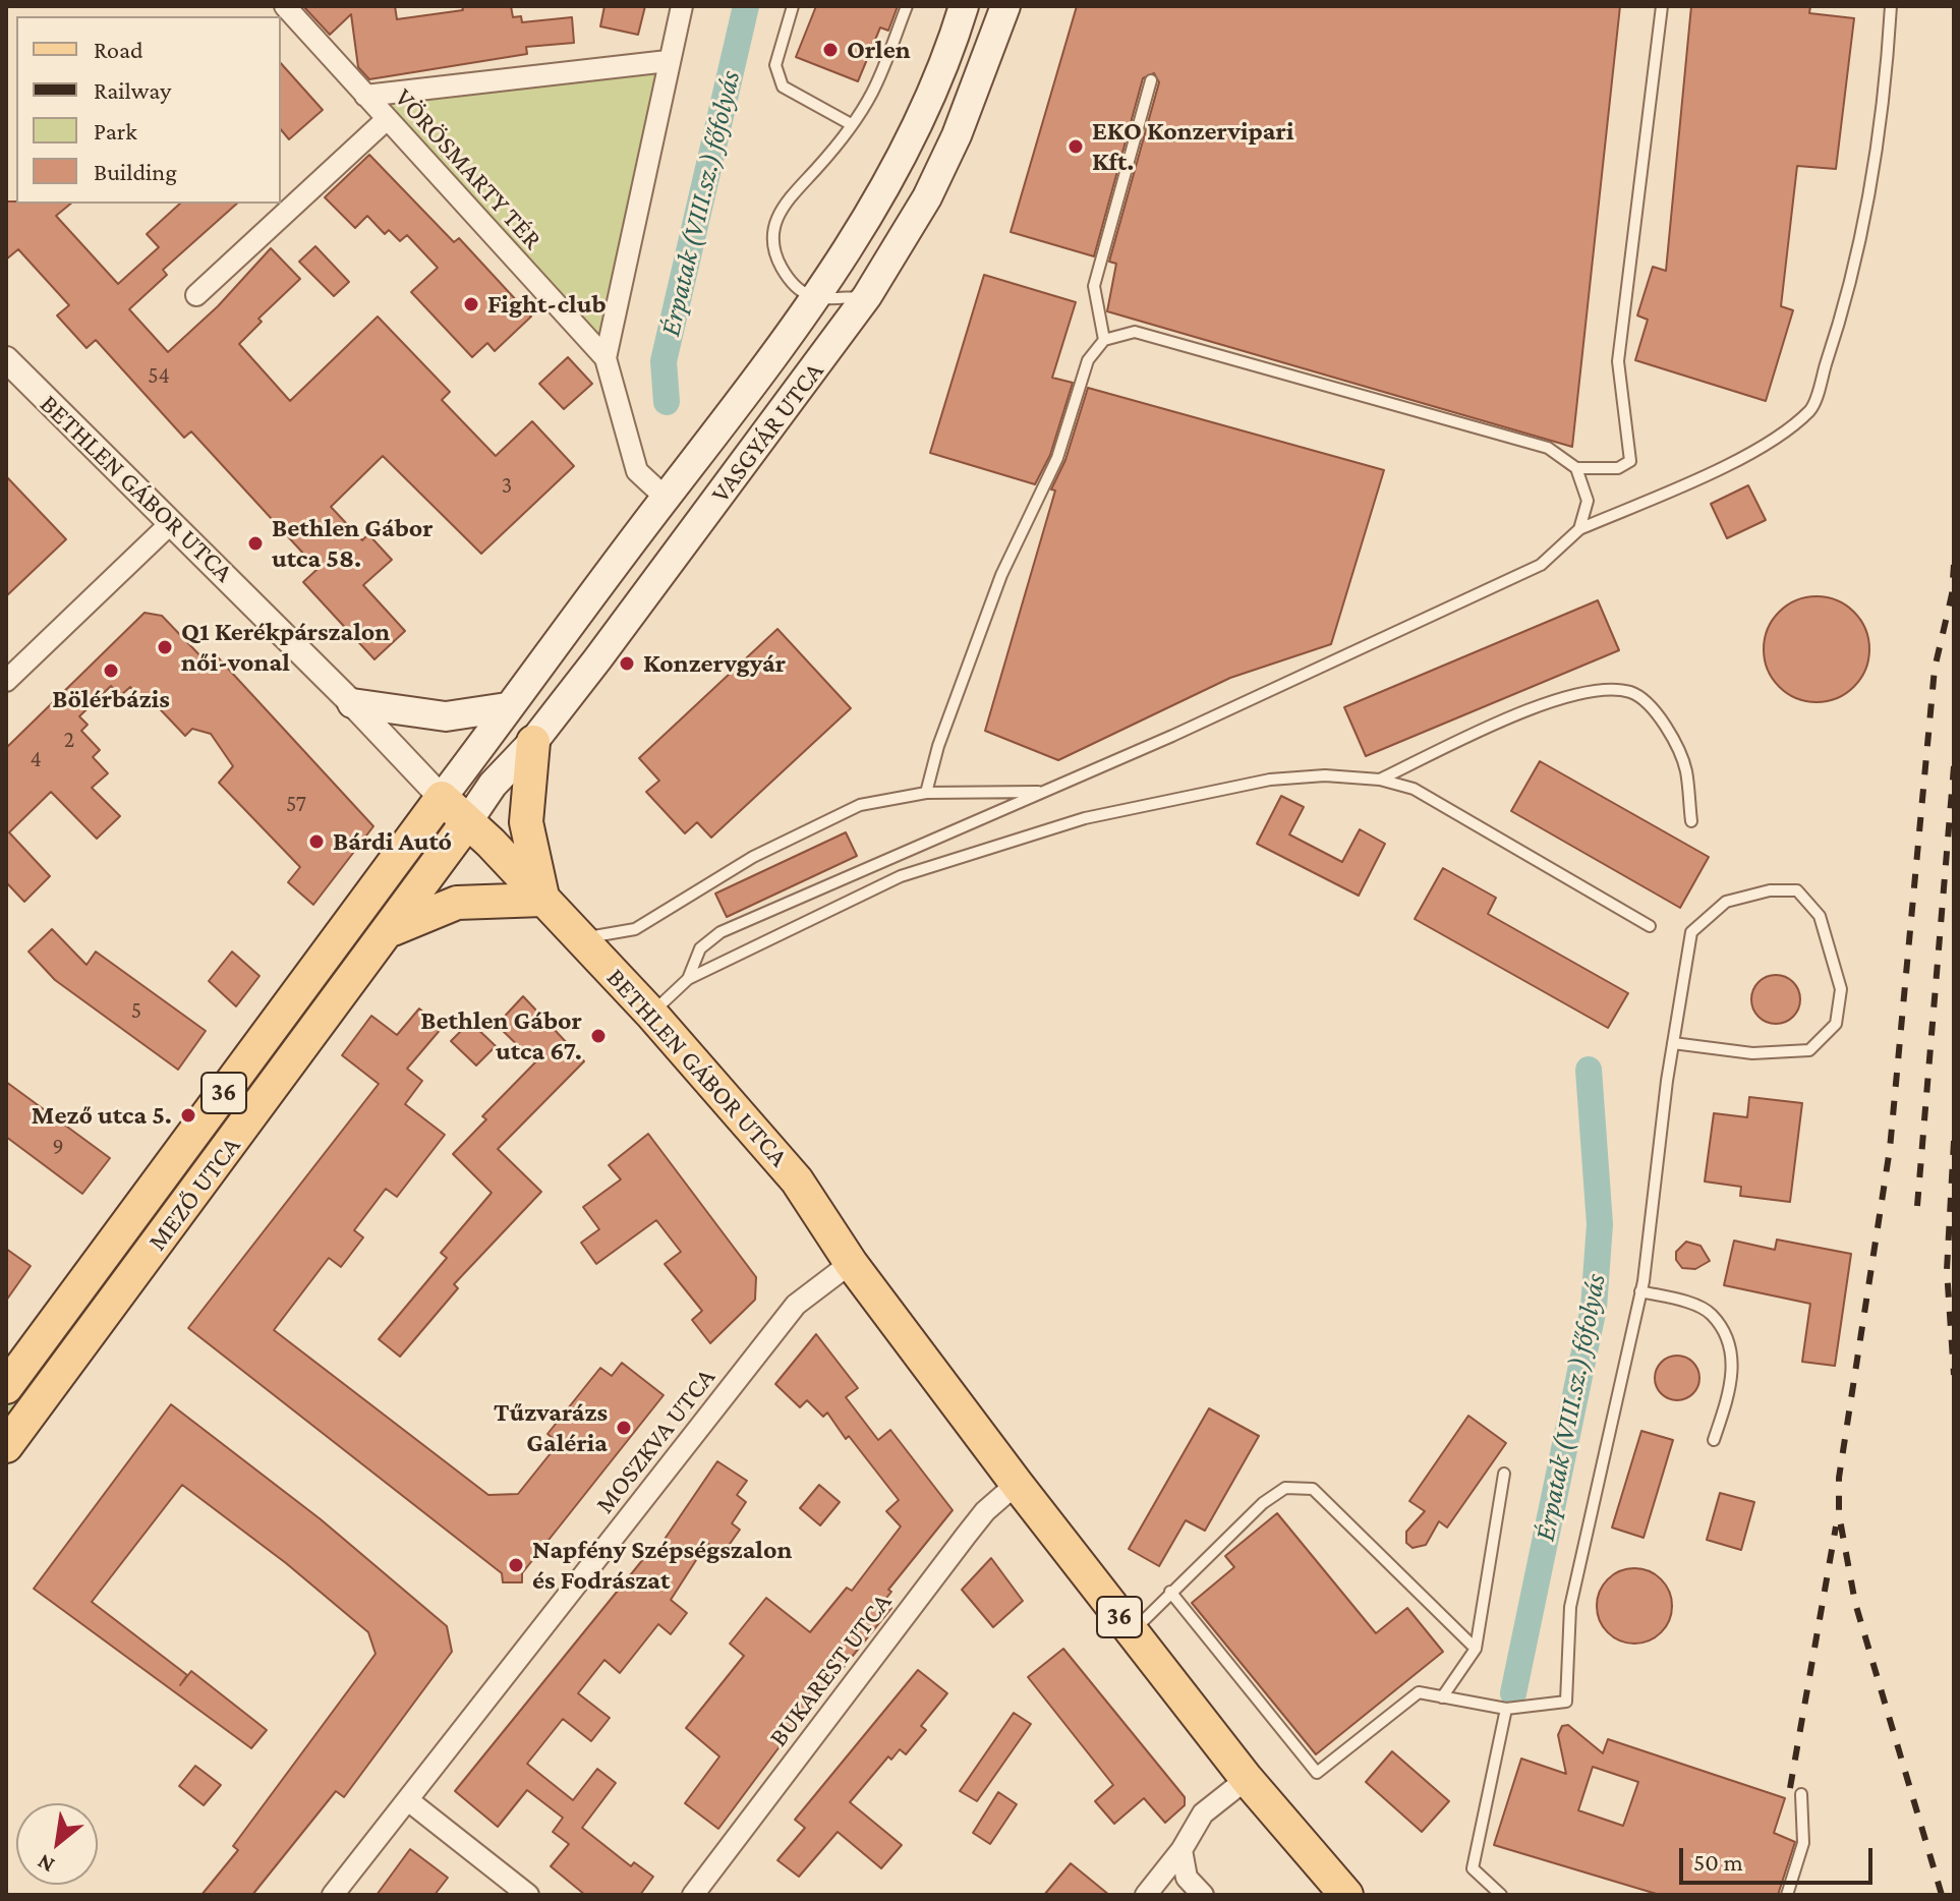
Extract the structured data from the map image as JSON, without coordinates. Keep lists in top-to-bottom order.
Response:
{
  "streets": {
    "main road": [
      "VASGYÁR UTCA",
      "BETHLEN GÁBOR UTCA",
      "36",
      "MEZŐ UTCA"
    ],
    "street": ["VÖRÖSMARTY TÉR", "MOSZKVA UTCA", "BUKAREST UTCA"]
  },
  "crossings": [
    ["VÖRÖSMARTY TÉR", "VASGYÁR UTCA"],
    ["VASGYÁR UTCA", "BETHLEN GÁBOR UTCA"],
    ["VASGYÁR UTCA", "MEZŐ UTCA"],
    ["BETHLEN GÁBOR UTCA", "MEZŐ UTCA"],
    ["BETHLEN GÁBOR UTCA", "MOSZKVA UTCA"],
    ["BETHLEN GÁBOR UTCA", "BUKAREST UTCA"]
  ],
  "water": ["Érpatak (VIII.sz.) főfolyás"],
  "places": [
    "Orlen",
    "EKO Konzervipari Kft.",
    "Fight-club",
    "Bethlen Gábor utca 58.",
    "Q1 Kerékpárszalon női-vonal",
    "Konzervgyár",
    "Bölérbázis",
    "Bárdi Autó",
    "Bethlen Gábor utca 67.",
    "Mező utca 5.",
    "Tűzvarázs Galéria",
    "Napfény Szépségszalon és Fodrászat"
  ],
  "house_numbers": [
    "54",
    "3",
    "2",
    "4",
    "57",
    "5",
    "9"
  ],
  "legend": [
    "Road",
    "Railway",
    "Park",
    "Building"
  ],
  "scale_bar": "50 m",
  "north": "bottom left"
}
